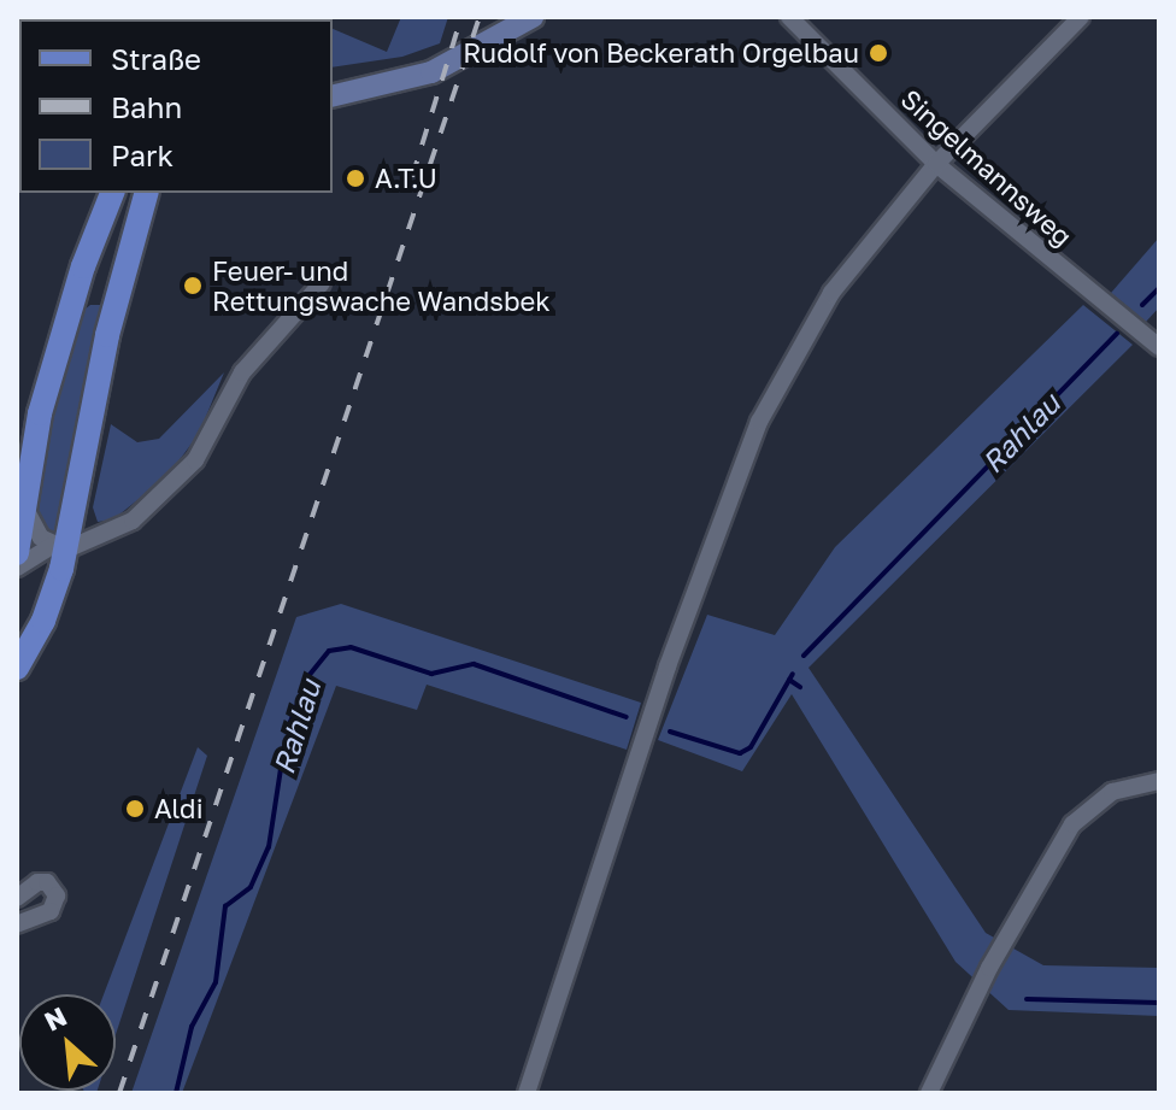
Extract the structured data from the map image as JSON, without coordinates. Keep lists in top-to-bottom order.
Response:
{
  "streets": {
    "street": ["Singelmannsweg"]
  },
  "water": ["Rahlau"],
  "places": [
    "Rudolf von Beckerath Orgelbau",
    "A.T.U",
    "Feuer- und Rettungswache Wandsbek",
    "Aldi"
  ],
  "legend": ["Straße", "Bahn", "Park"],
  "north": "top left"
}
